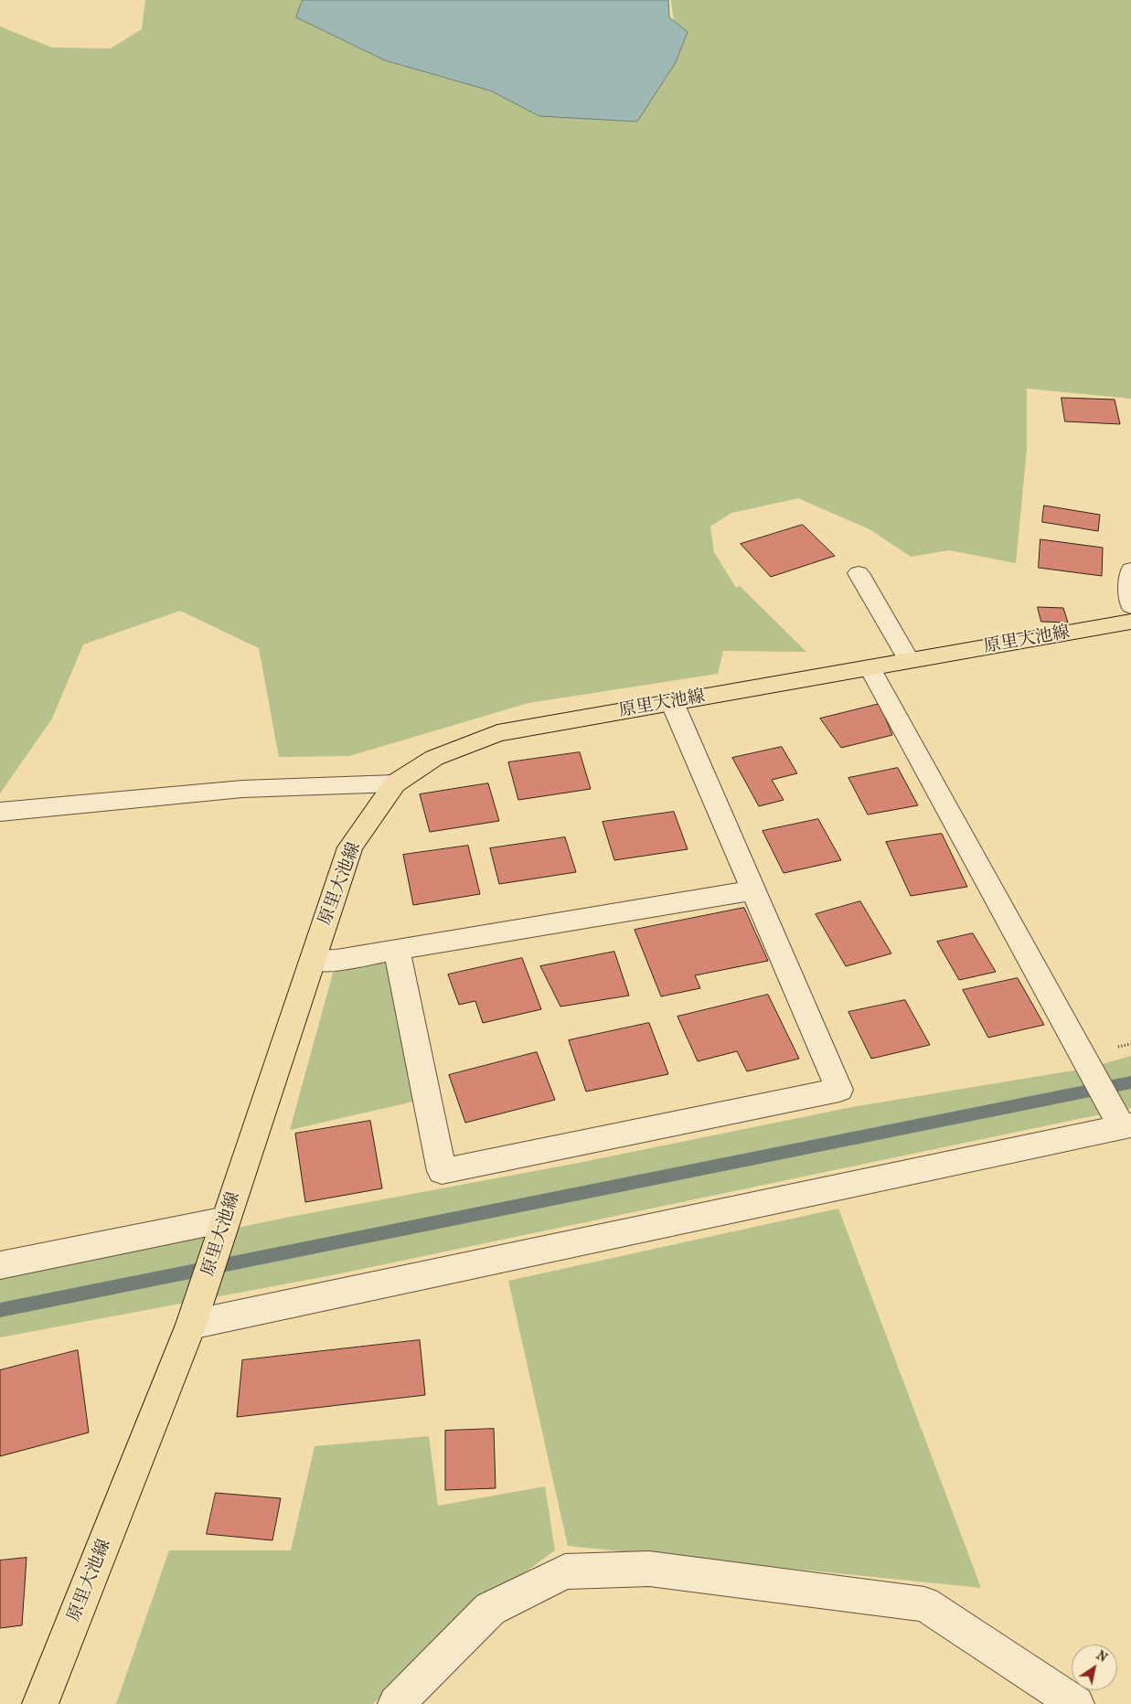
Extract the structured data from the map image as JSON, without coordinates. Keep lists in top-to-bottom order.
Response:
{
  "streets": {
    "main road": ["原里大池線"]
  },
  "north": "top right"
}
